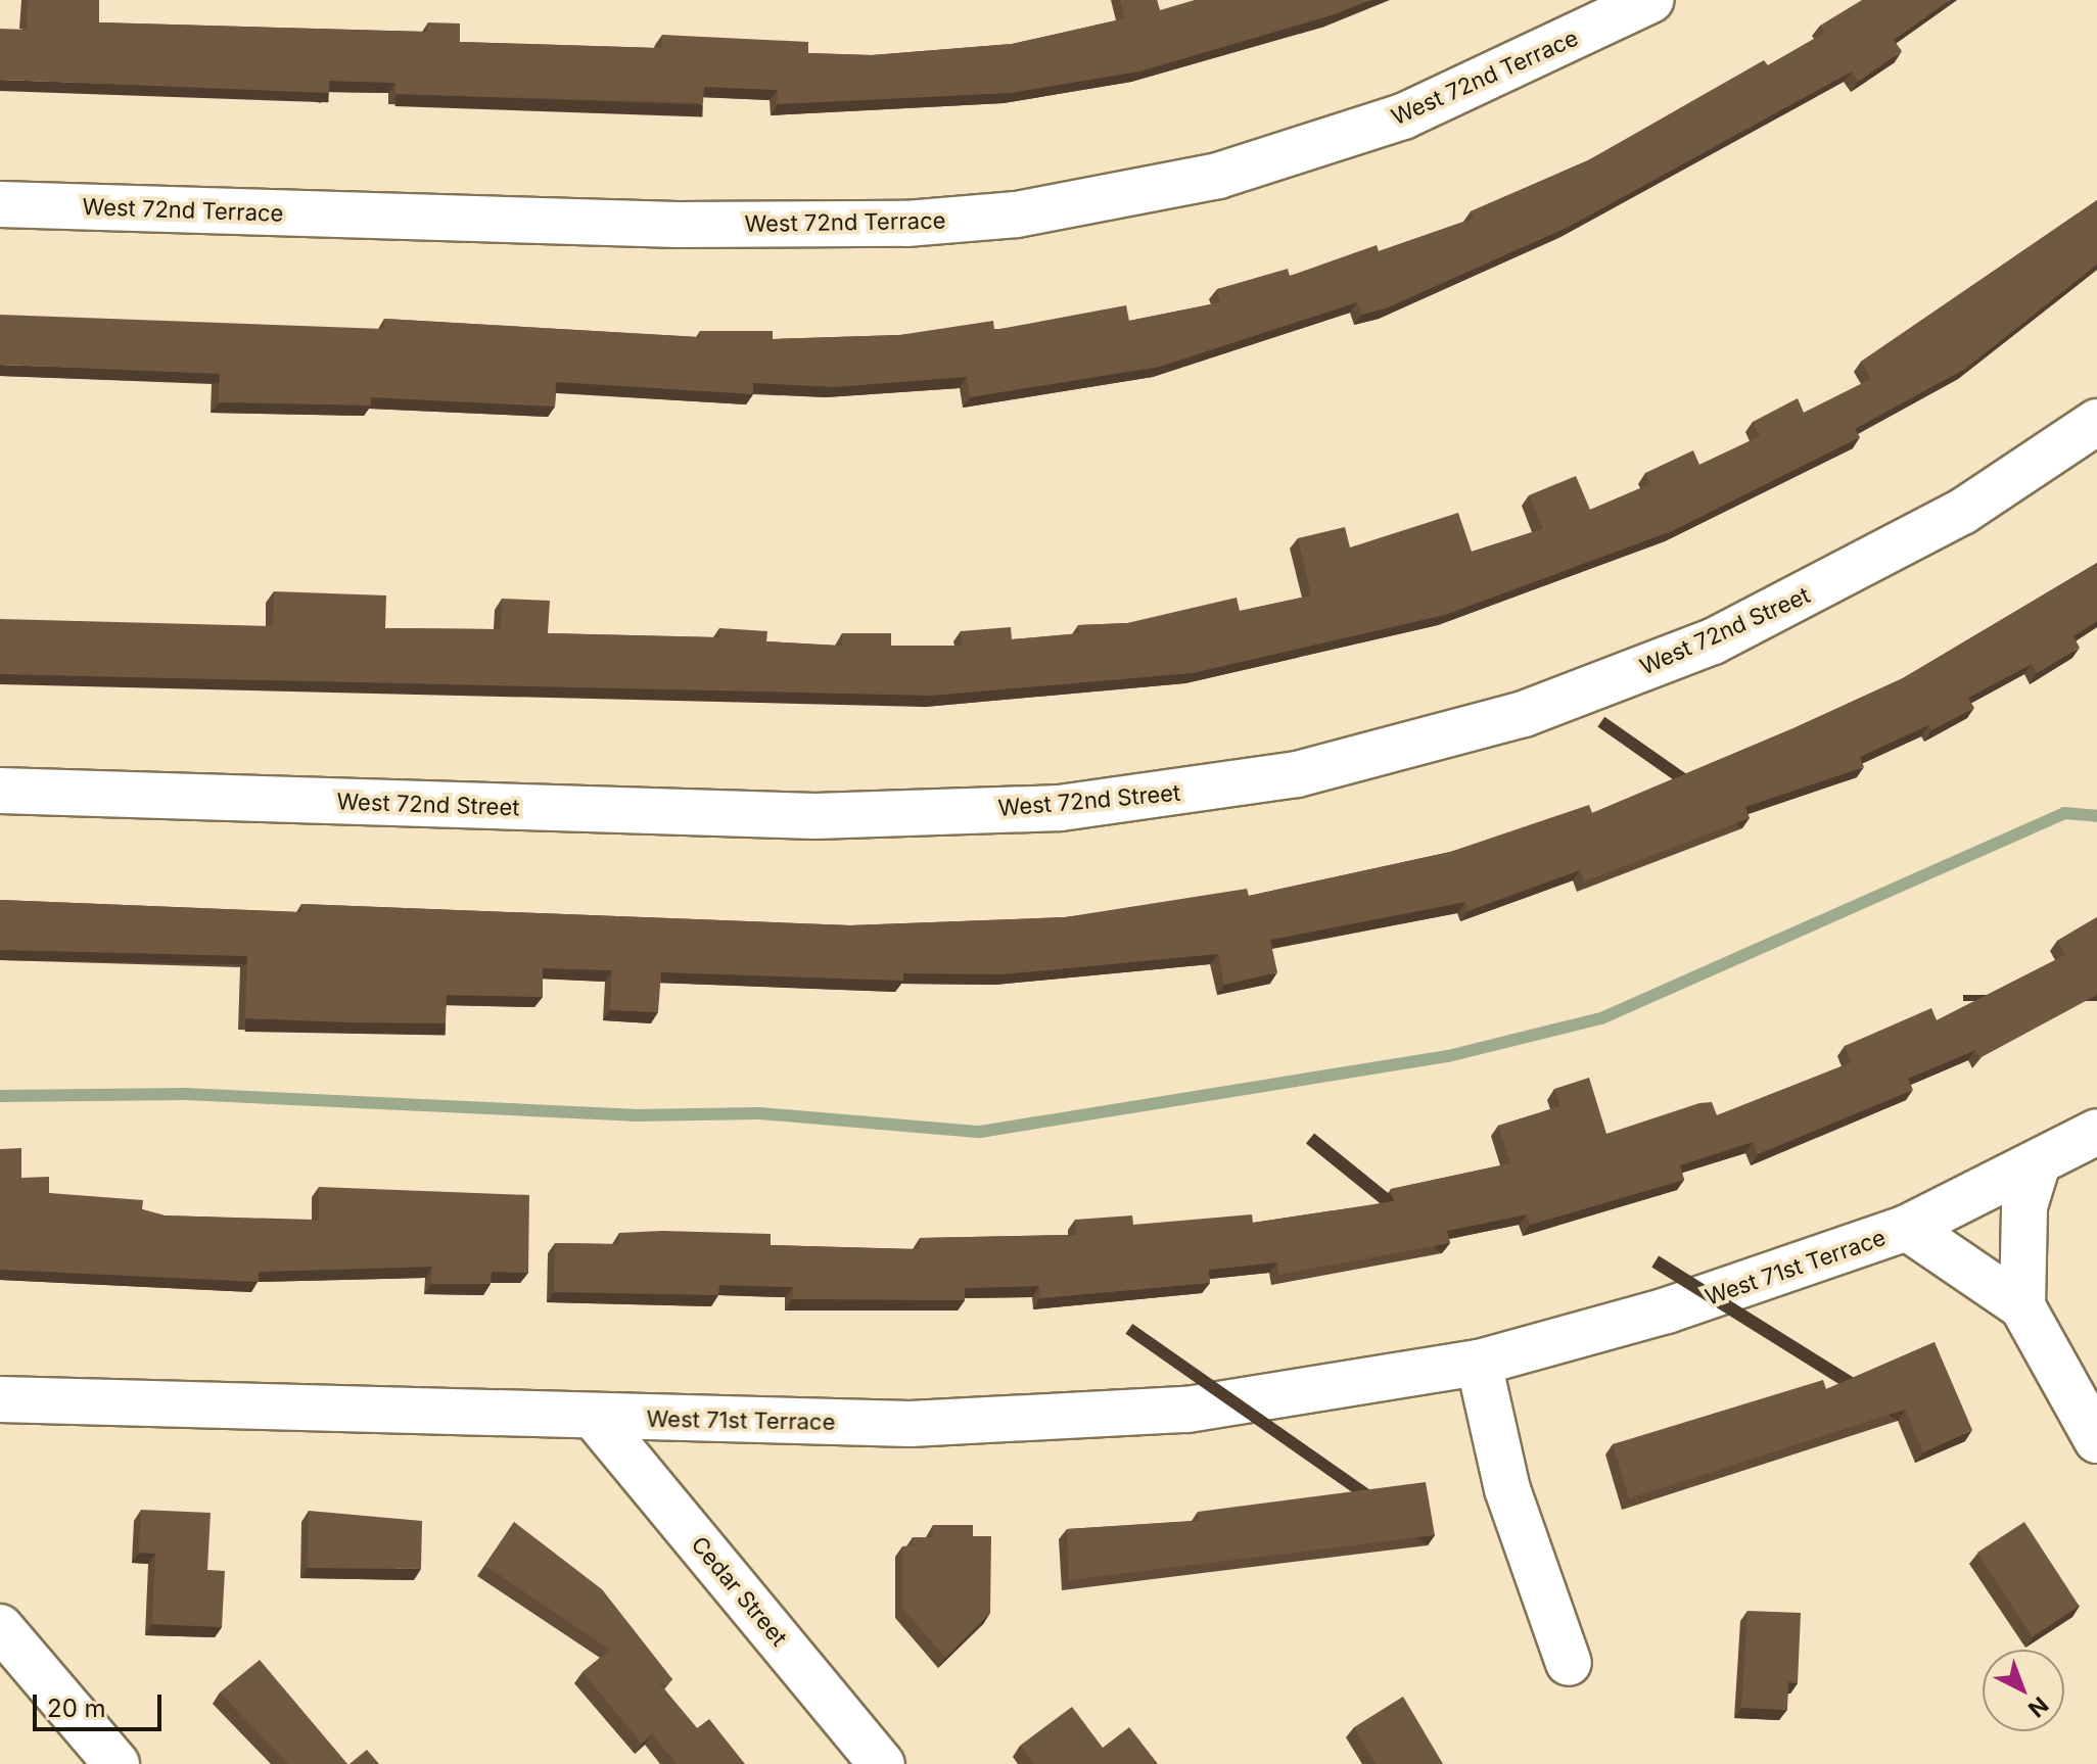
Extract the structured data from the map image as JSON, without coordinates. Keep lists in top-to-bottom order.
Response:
{
  "streets": {
    "street": [
      "West 72nd Terrace",
      "West 72nd Street",
      "West 71st Terrace",
      "Cedar Street"
    ]
  },
  "crossings": [
    ["West 71st Terrace", "Cedar Street"]
  ],
  "scale_bar": "20 m",
  "north": "bottom right"
}
